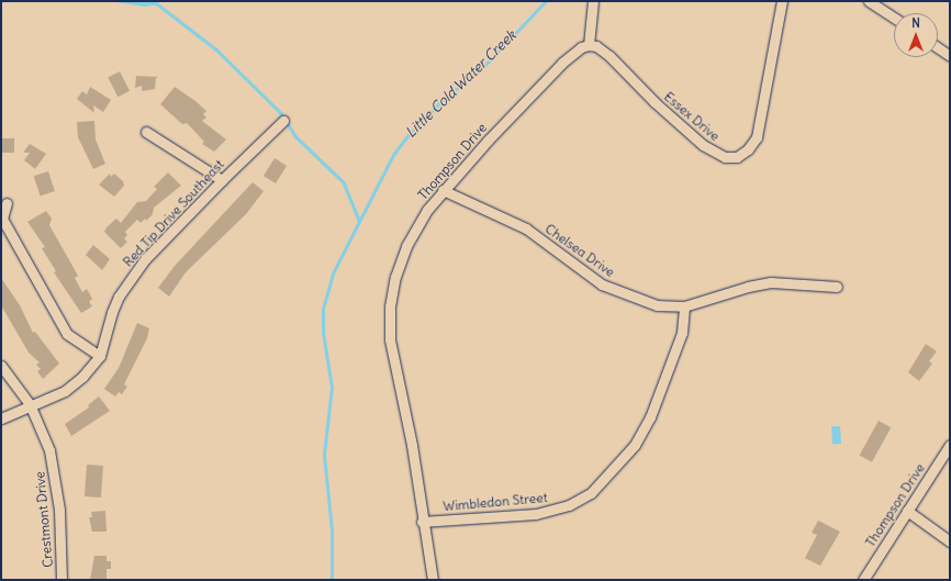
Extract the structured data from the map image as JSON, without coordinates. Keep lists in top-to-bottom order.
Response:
{
  "streets": {
    "street": [
      "Essex Drive",
      "Thompson Drive",
      "Red Tip Drive Southeast",
      "Chelsea Drive",
      "Wimbledon Street",
      "Crestmont Drive"
    ]
  },
  "crossings": [
    ["Essex Drive", "Thompson Drive"],
    ["Thompson Drive", "Chelsea Drive"],
    ["Thompson Drive", "Wimbledon Street"],
    ["Red Tip Drive Southeast", "Crestmont Drive"],
    ["Chelsea Drive", "Wimbledon Street"]
  ],
  "water": ["Little Cold Water Creek"],
  "north": "top"
}
